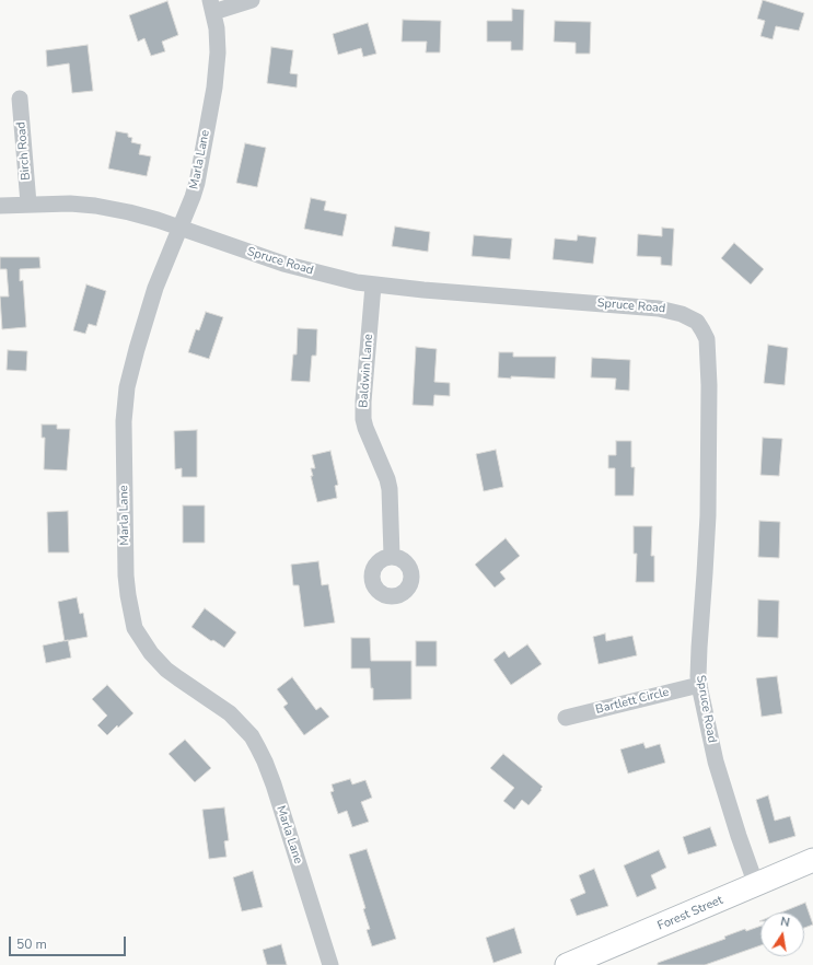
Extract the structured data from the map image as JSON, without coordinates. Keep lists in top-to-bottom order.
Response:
{
  "streets": {
    "street": [
      "Birch Road",
      "Marla Lane",
      "Spruce Road",
      "Baldwin Lane",
      "Bartlett Circle",
      "Forest Street"
    ]
  },
  "crossings": [
    ["Birch Road", "Spruce Road"],
    ["Marla Lane", "Spruce Road"],
    ["Spruce Road", "Baldwin Lane"],
    ["Spruce Road", "Bartlett Circle"],
    ["Spruce Road", "Forest Street"]
  ],
  "scale_bar": "50 m",
  "north": "top"
}
